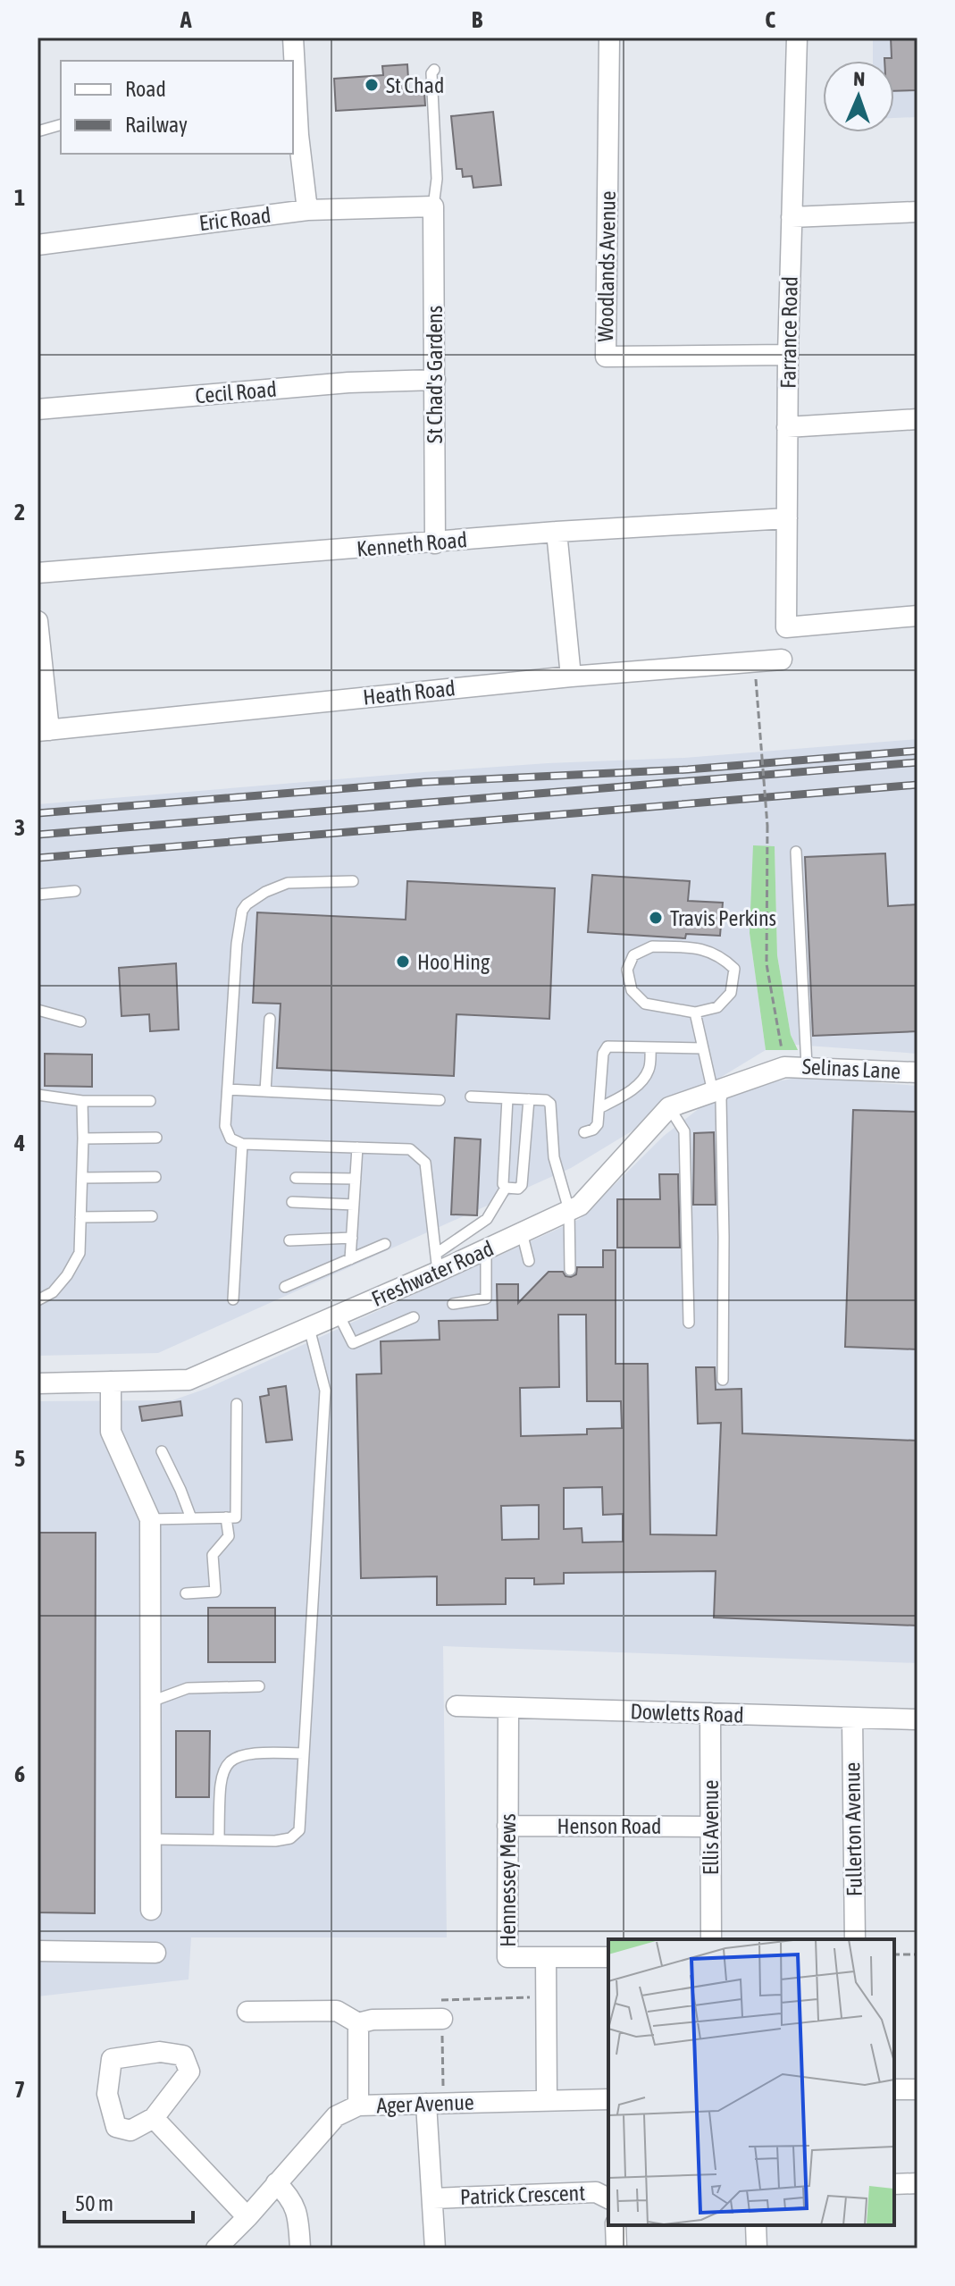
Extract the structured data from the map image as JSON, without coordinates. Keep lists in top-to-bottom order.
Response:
{
  "streets": {
    "street": [
      "Eric Road",
      "Woodlands Avenue",
      "Farrance Road",
      "St Chad's Gardens",
      "Cecil Road",
      "Kenneth Road",
      "Heath Road",
      "Selinas Lane",
      "Freshwater Road",
      "Dowletts Road",
      "Henson Road",
      "Ellis Avenue",
      "Fullerton Avenue",
      "Hennessey Mews",
      "Ager Avenue",
      "Patrick Crescent"
    ]
  },
  "crossings": [
    ["Eric Road", "St Chad's Gardens"],
    ["Woodlands Avenue", "Farrance Road"],
    ["Farrance Road", "Kenneth Road"],
    ["St Chad's Gardens", "Cecil Road"],
    ["St Chad's Gardens", "Kenneth Road"],
    ["Selinas Lane", "Freshwater Road"],
    ["Dowletts Road", "Ellis Avenue"],
    ["Dowletts Road", "Fullerton Avenue"],
    ["Dowletts Road", "Hennessey Mews"],
    ["Henson Road", "Ellis Avenue"],
    ["Henson Road", "Hennessey Mews"],
    ["Hennessey Mews", "Ager Avenue"]
  ],
  "places": ["St Chad", "Travis Perkins", "Hoo Hing"],
  "legend": ["Road", "Railway"],
  "scale_bar": "50 m",
  "north": "top",
  "grid": {
    "columns": ["A", "B", "C"],
    "rows": [
      "1",
      "2",
      "3",
      "4",
      "5",
      "6",
      "7"
    ]
  }
}
